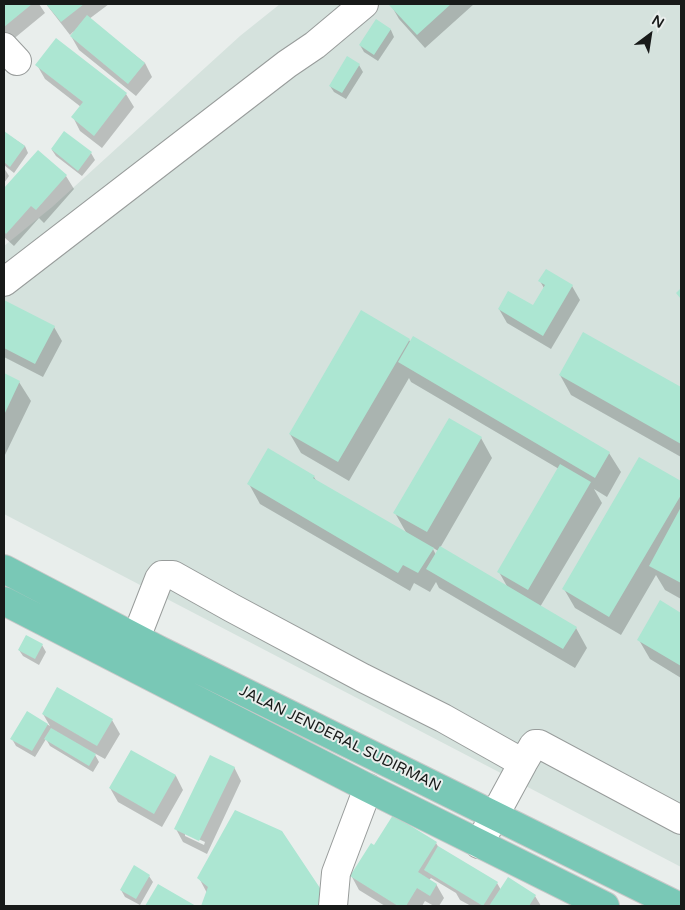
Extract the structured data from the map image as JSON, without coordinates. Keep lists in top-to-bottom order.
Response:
{
  "streets": {
    "main road": ["JALAN JENDERAL SUDIRMAN"]
  },
  "north": "top right"
}
